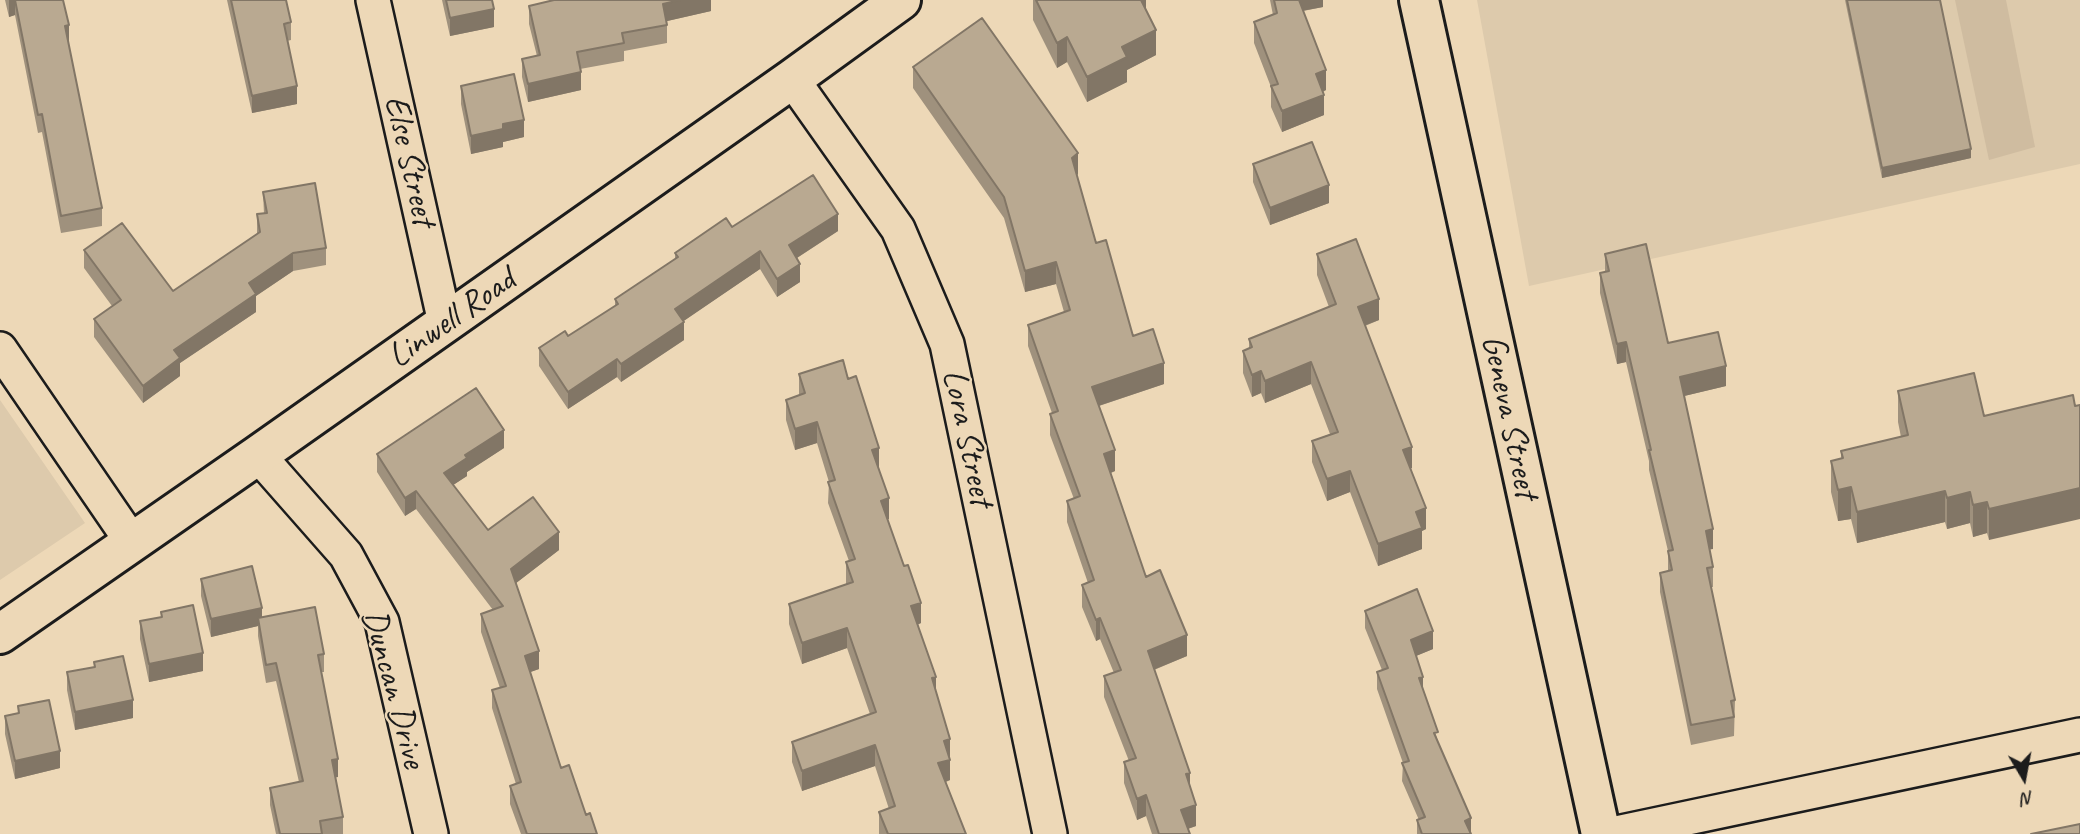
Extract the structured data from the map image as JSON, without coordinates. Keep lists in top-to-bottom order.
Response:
{
  "streets": {
    "main road": ["Linwell Road", "Geneva Street"],
    "street": ["Else Street", "Lora Street", "Duncan Drive"]
  },
  "crossings": [
    ["Else Street", "Linwell Road"],
    ["Linwell Road", "Lora Street"],
    ["Linwell Road", "Duncan Drive"]
  ],
  "north": "bottom"
}
